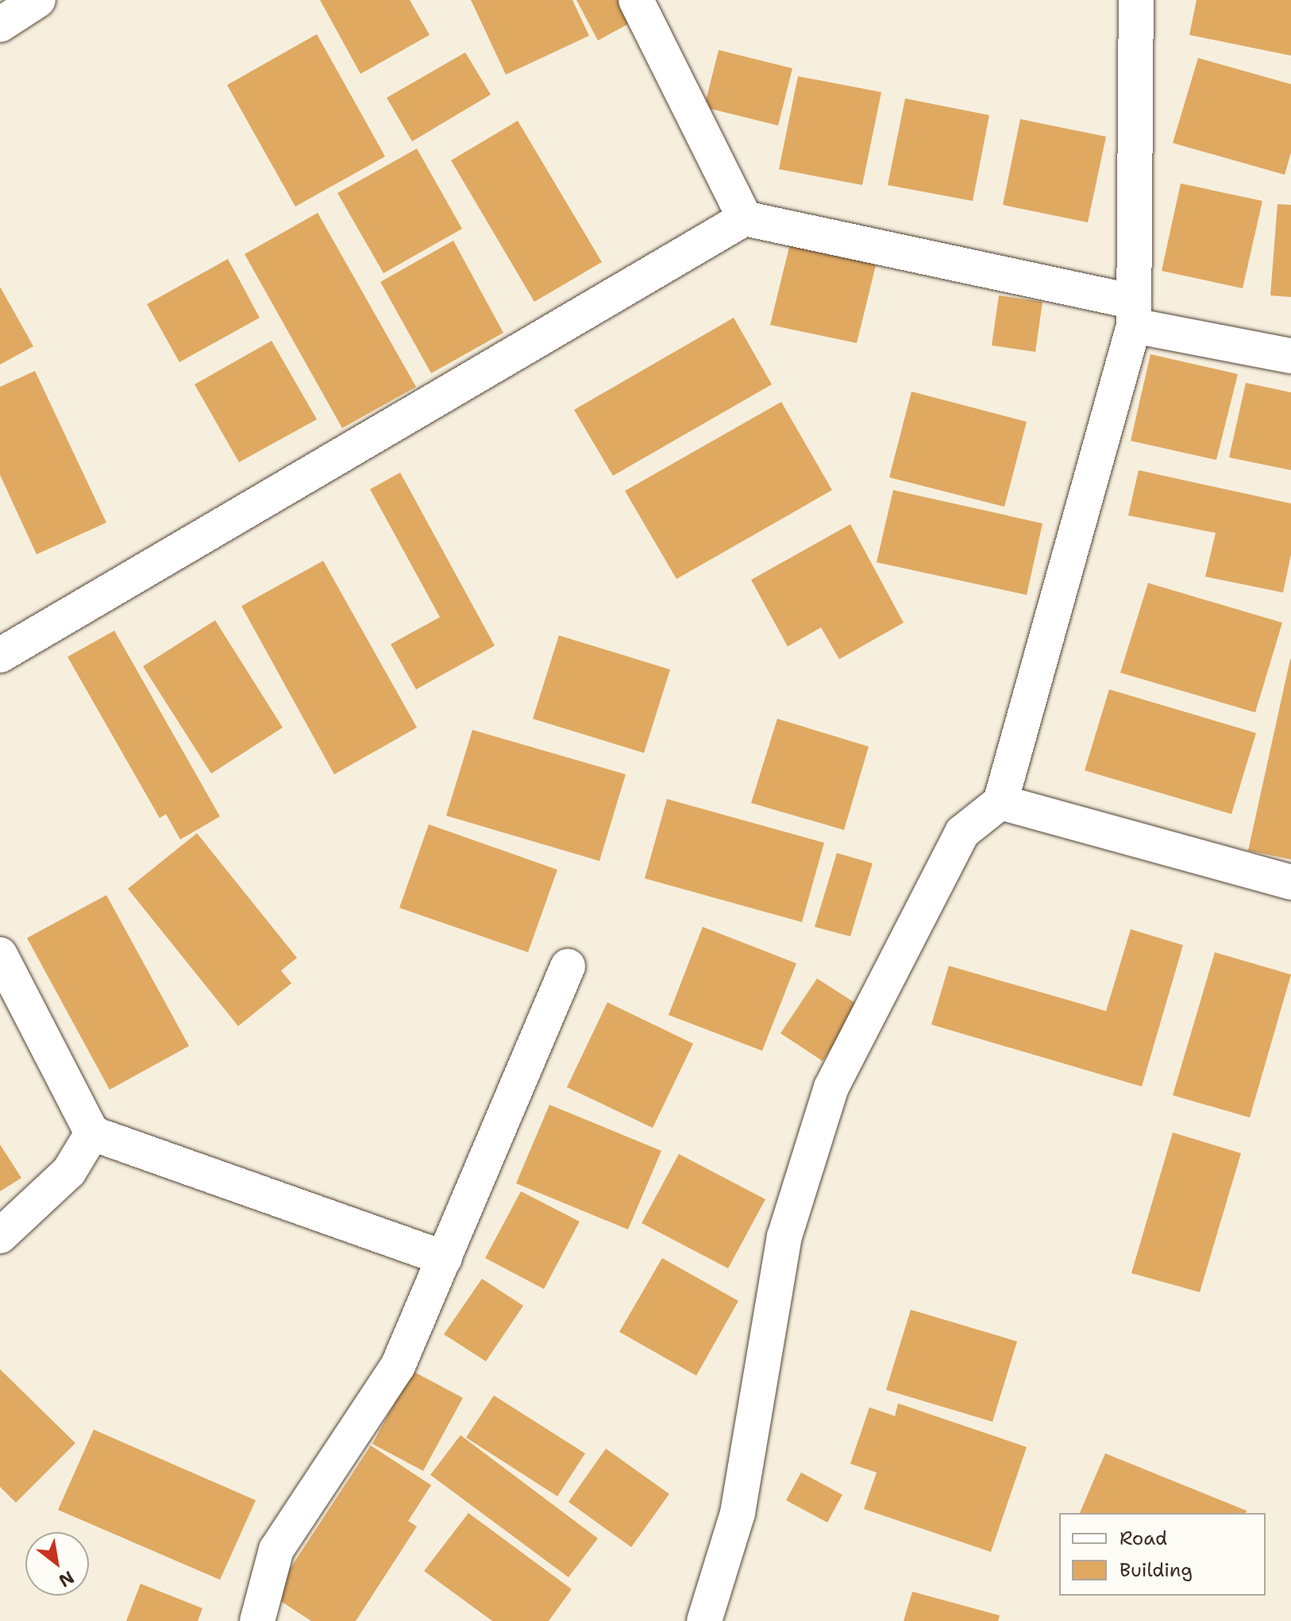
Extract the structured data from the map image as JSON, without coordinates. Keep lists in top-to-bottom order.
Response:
{
  "legend": ["Road", "Building"],
  "north": "bottom right"
}
